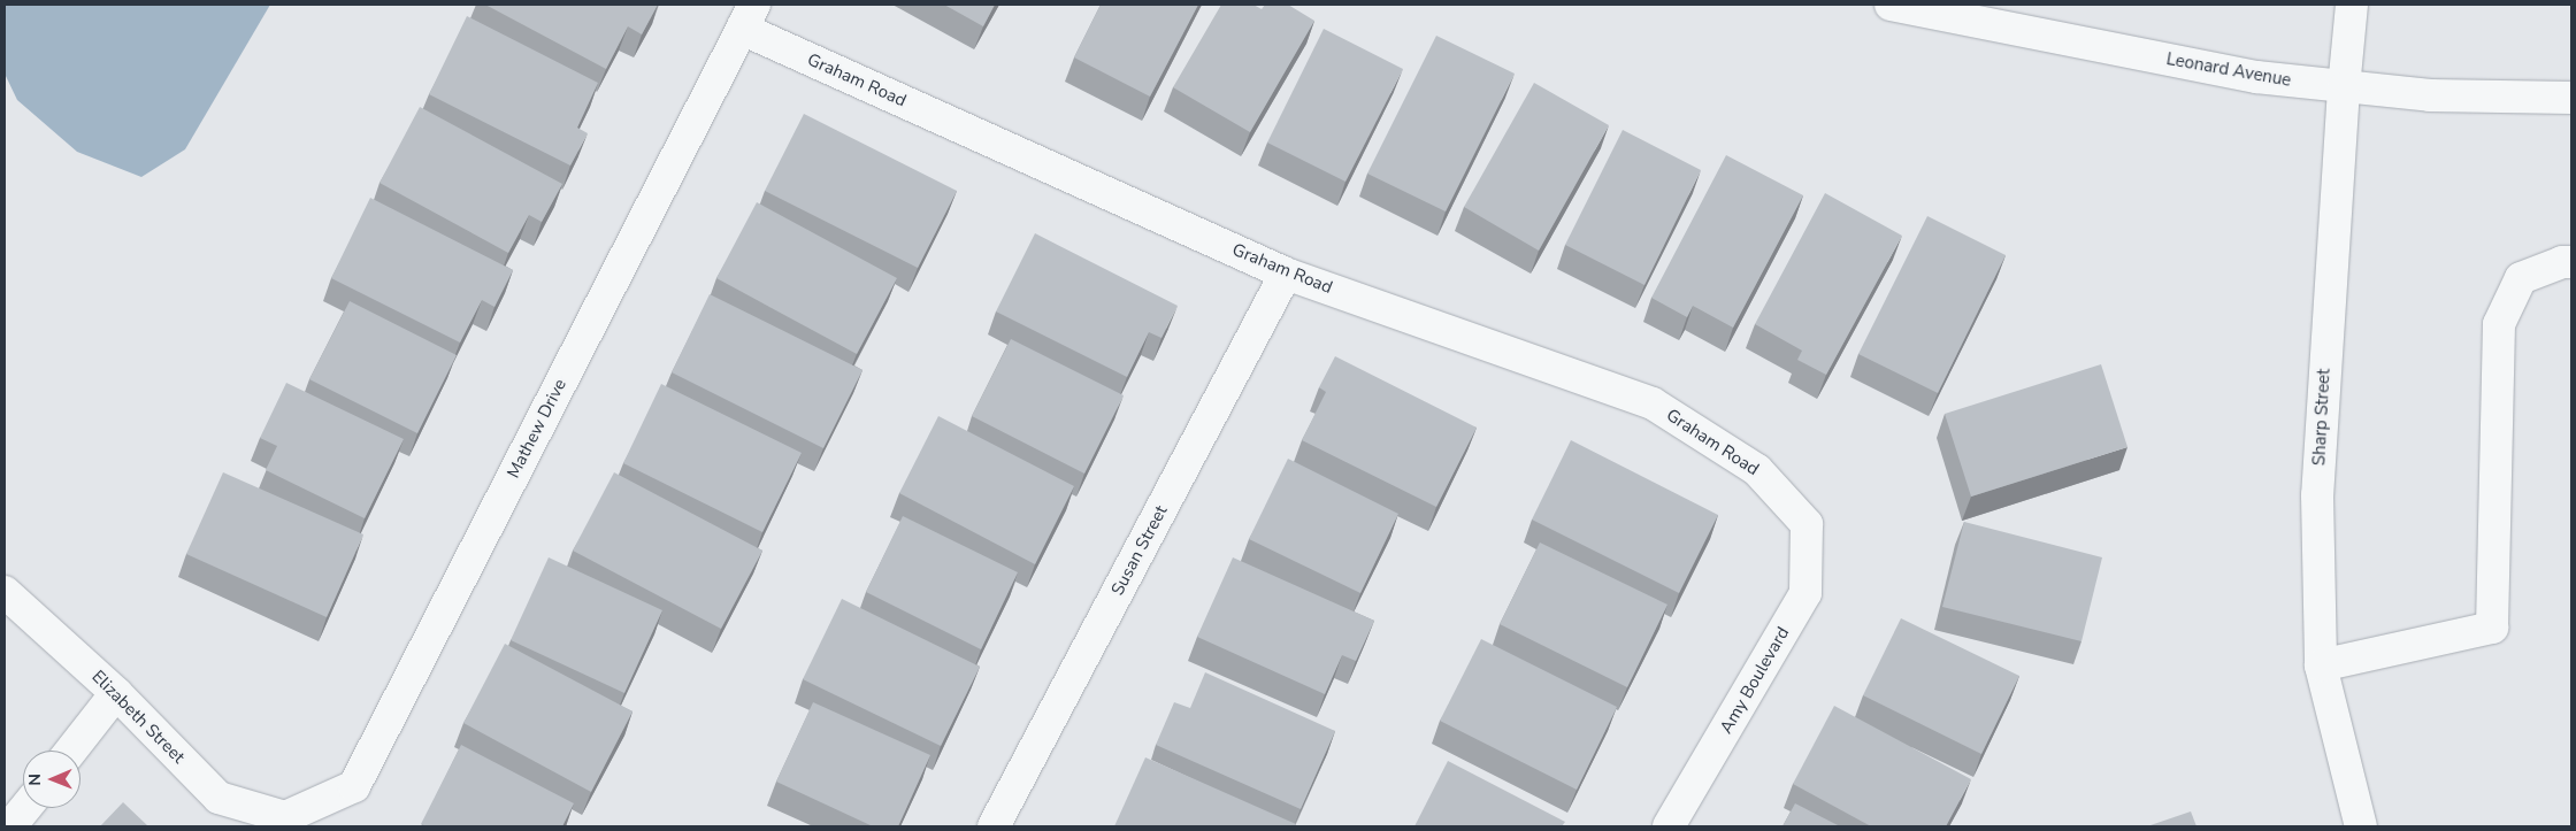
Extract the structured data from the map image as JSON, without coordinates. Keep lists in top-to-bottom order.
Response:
{
  "streets": {
    "street": [
      "Leonard Avenue",
      "Graham Road",
      "Sharp Street",
      "Mathew Drive",
      "Susan Street",
      "Amy Boulevard",
      "Elizabeth Street"
    ]
  },
  "crossings": [
    ["Leonard Avenue", "Sharp Street"],
    ["Graham Road", "Mathew Drive"],
    ["Graham Road", "Susan Street"],
    ["Graham Road", "Amy Boulevard"],
    ["Mathew Drive", "Elizabeth Street"]
  ],
  "north": "left"
}
